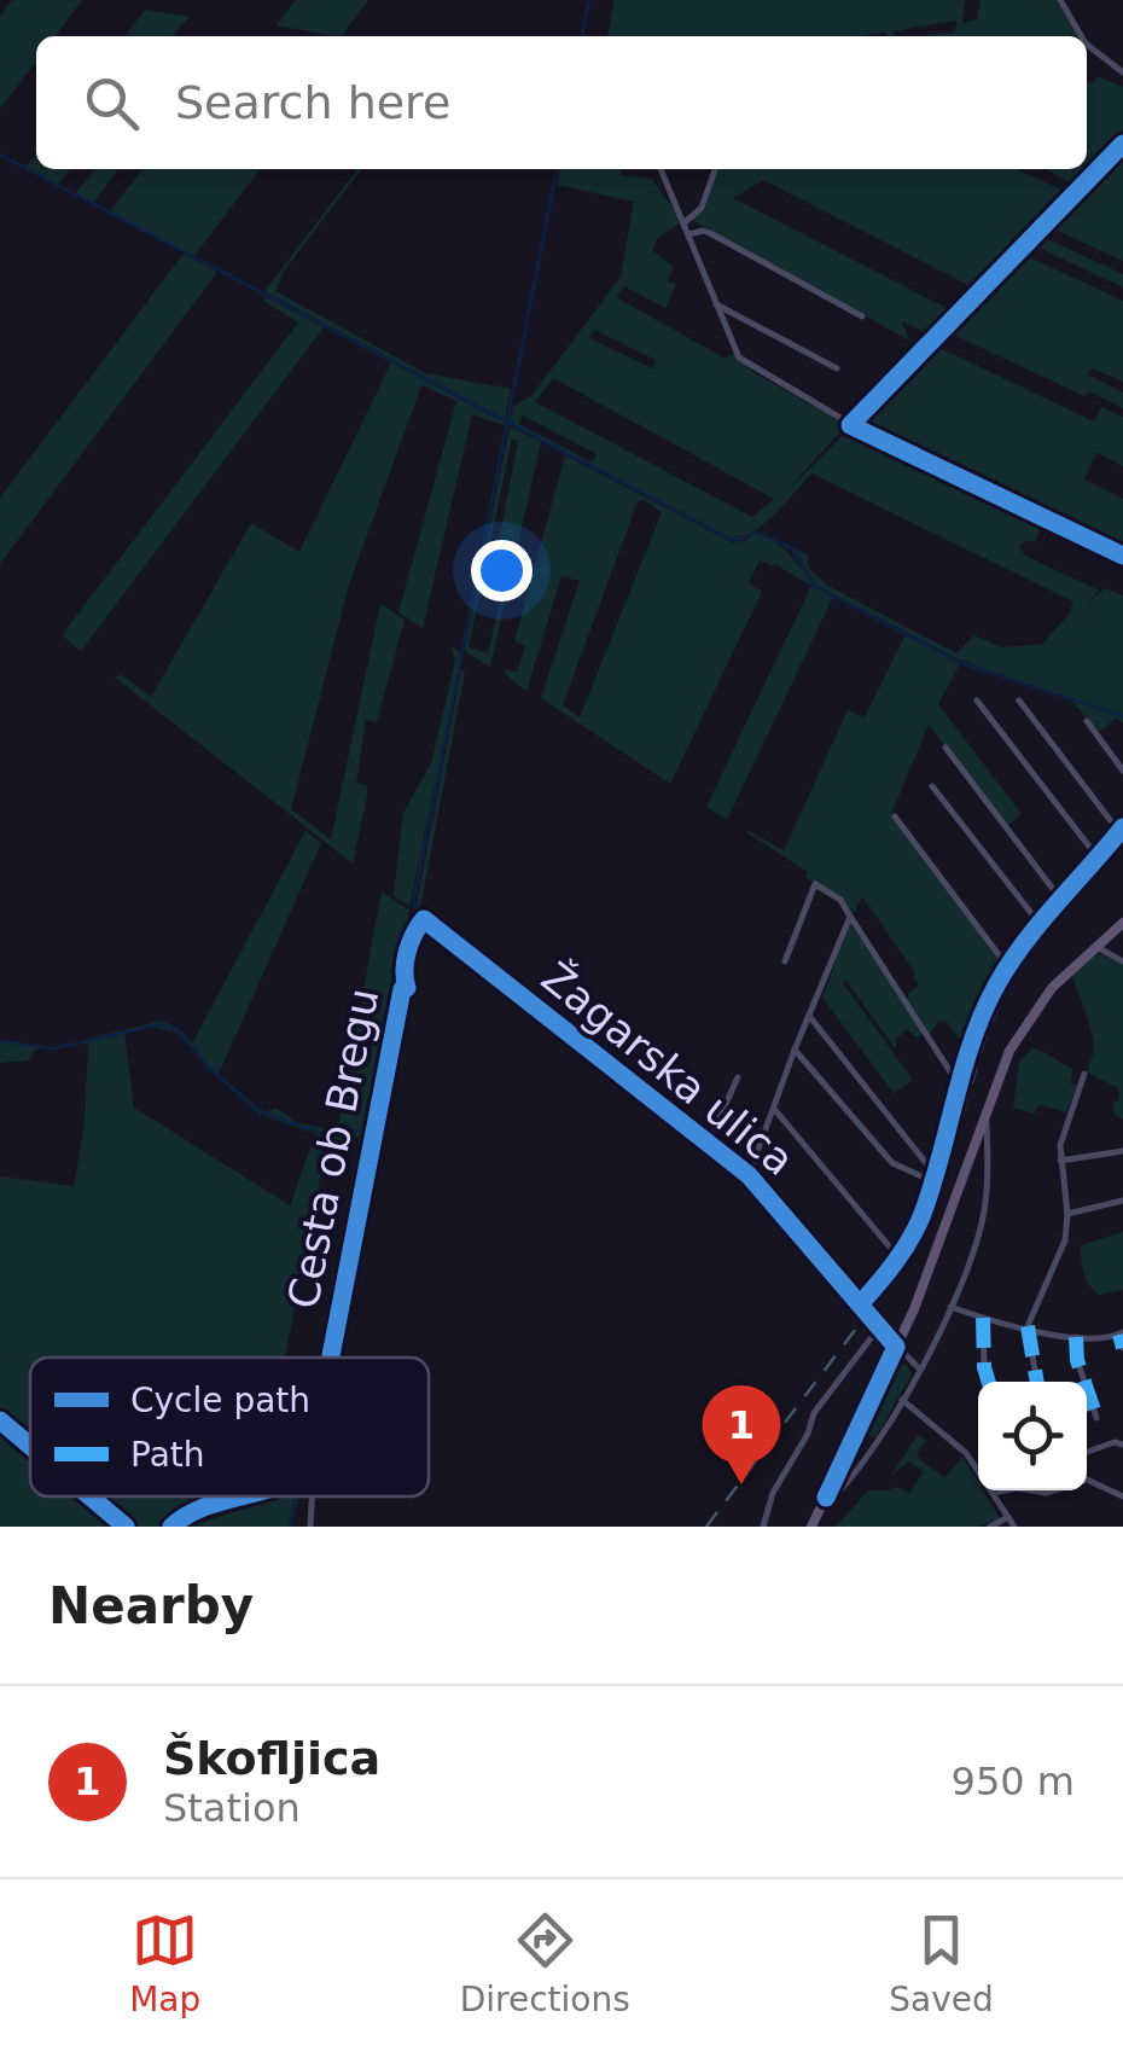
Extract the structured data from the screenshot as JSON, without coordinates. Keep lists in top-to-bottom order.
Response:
{
  "streets": {
    "street": ["Žagarska ulica", "Cesta ob Bregu"]
  },
  "crossings": [
    ["Žagarska ulica", "Cesta ob Bregu"]
  ],
  "legend": ["Cycle path", "Path"],
  "page": {
    "search": "Search here",
    "pins": "1",
    "heading": "Nearby",
    "list": [
      {
        "mark": "1",
        "name": "Škofljica",
        "note": "Station",
        "value": "950 m"
      }
    ],
    "nav": ["Map", "Directions", "Saved"]
  }
}
